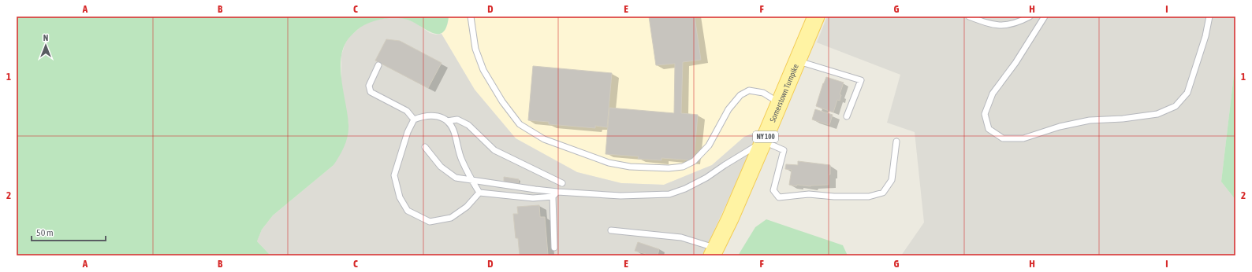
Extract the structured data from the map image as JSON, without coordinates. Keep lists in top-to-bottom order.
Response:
{
  "streets": {
    "main road": ["Somerstown Turnpike", "NY 100"]
  },
  "scale_bar": "50 m",
  "north": "top",
  "grid": {
    "columns": [
      "A",
      "B",
      "C",
      "D",
      "E",
      "F",
      "G",
      "H",
      "I"
    ],
    "rows": ["1", "2"]
  }
}
